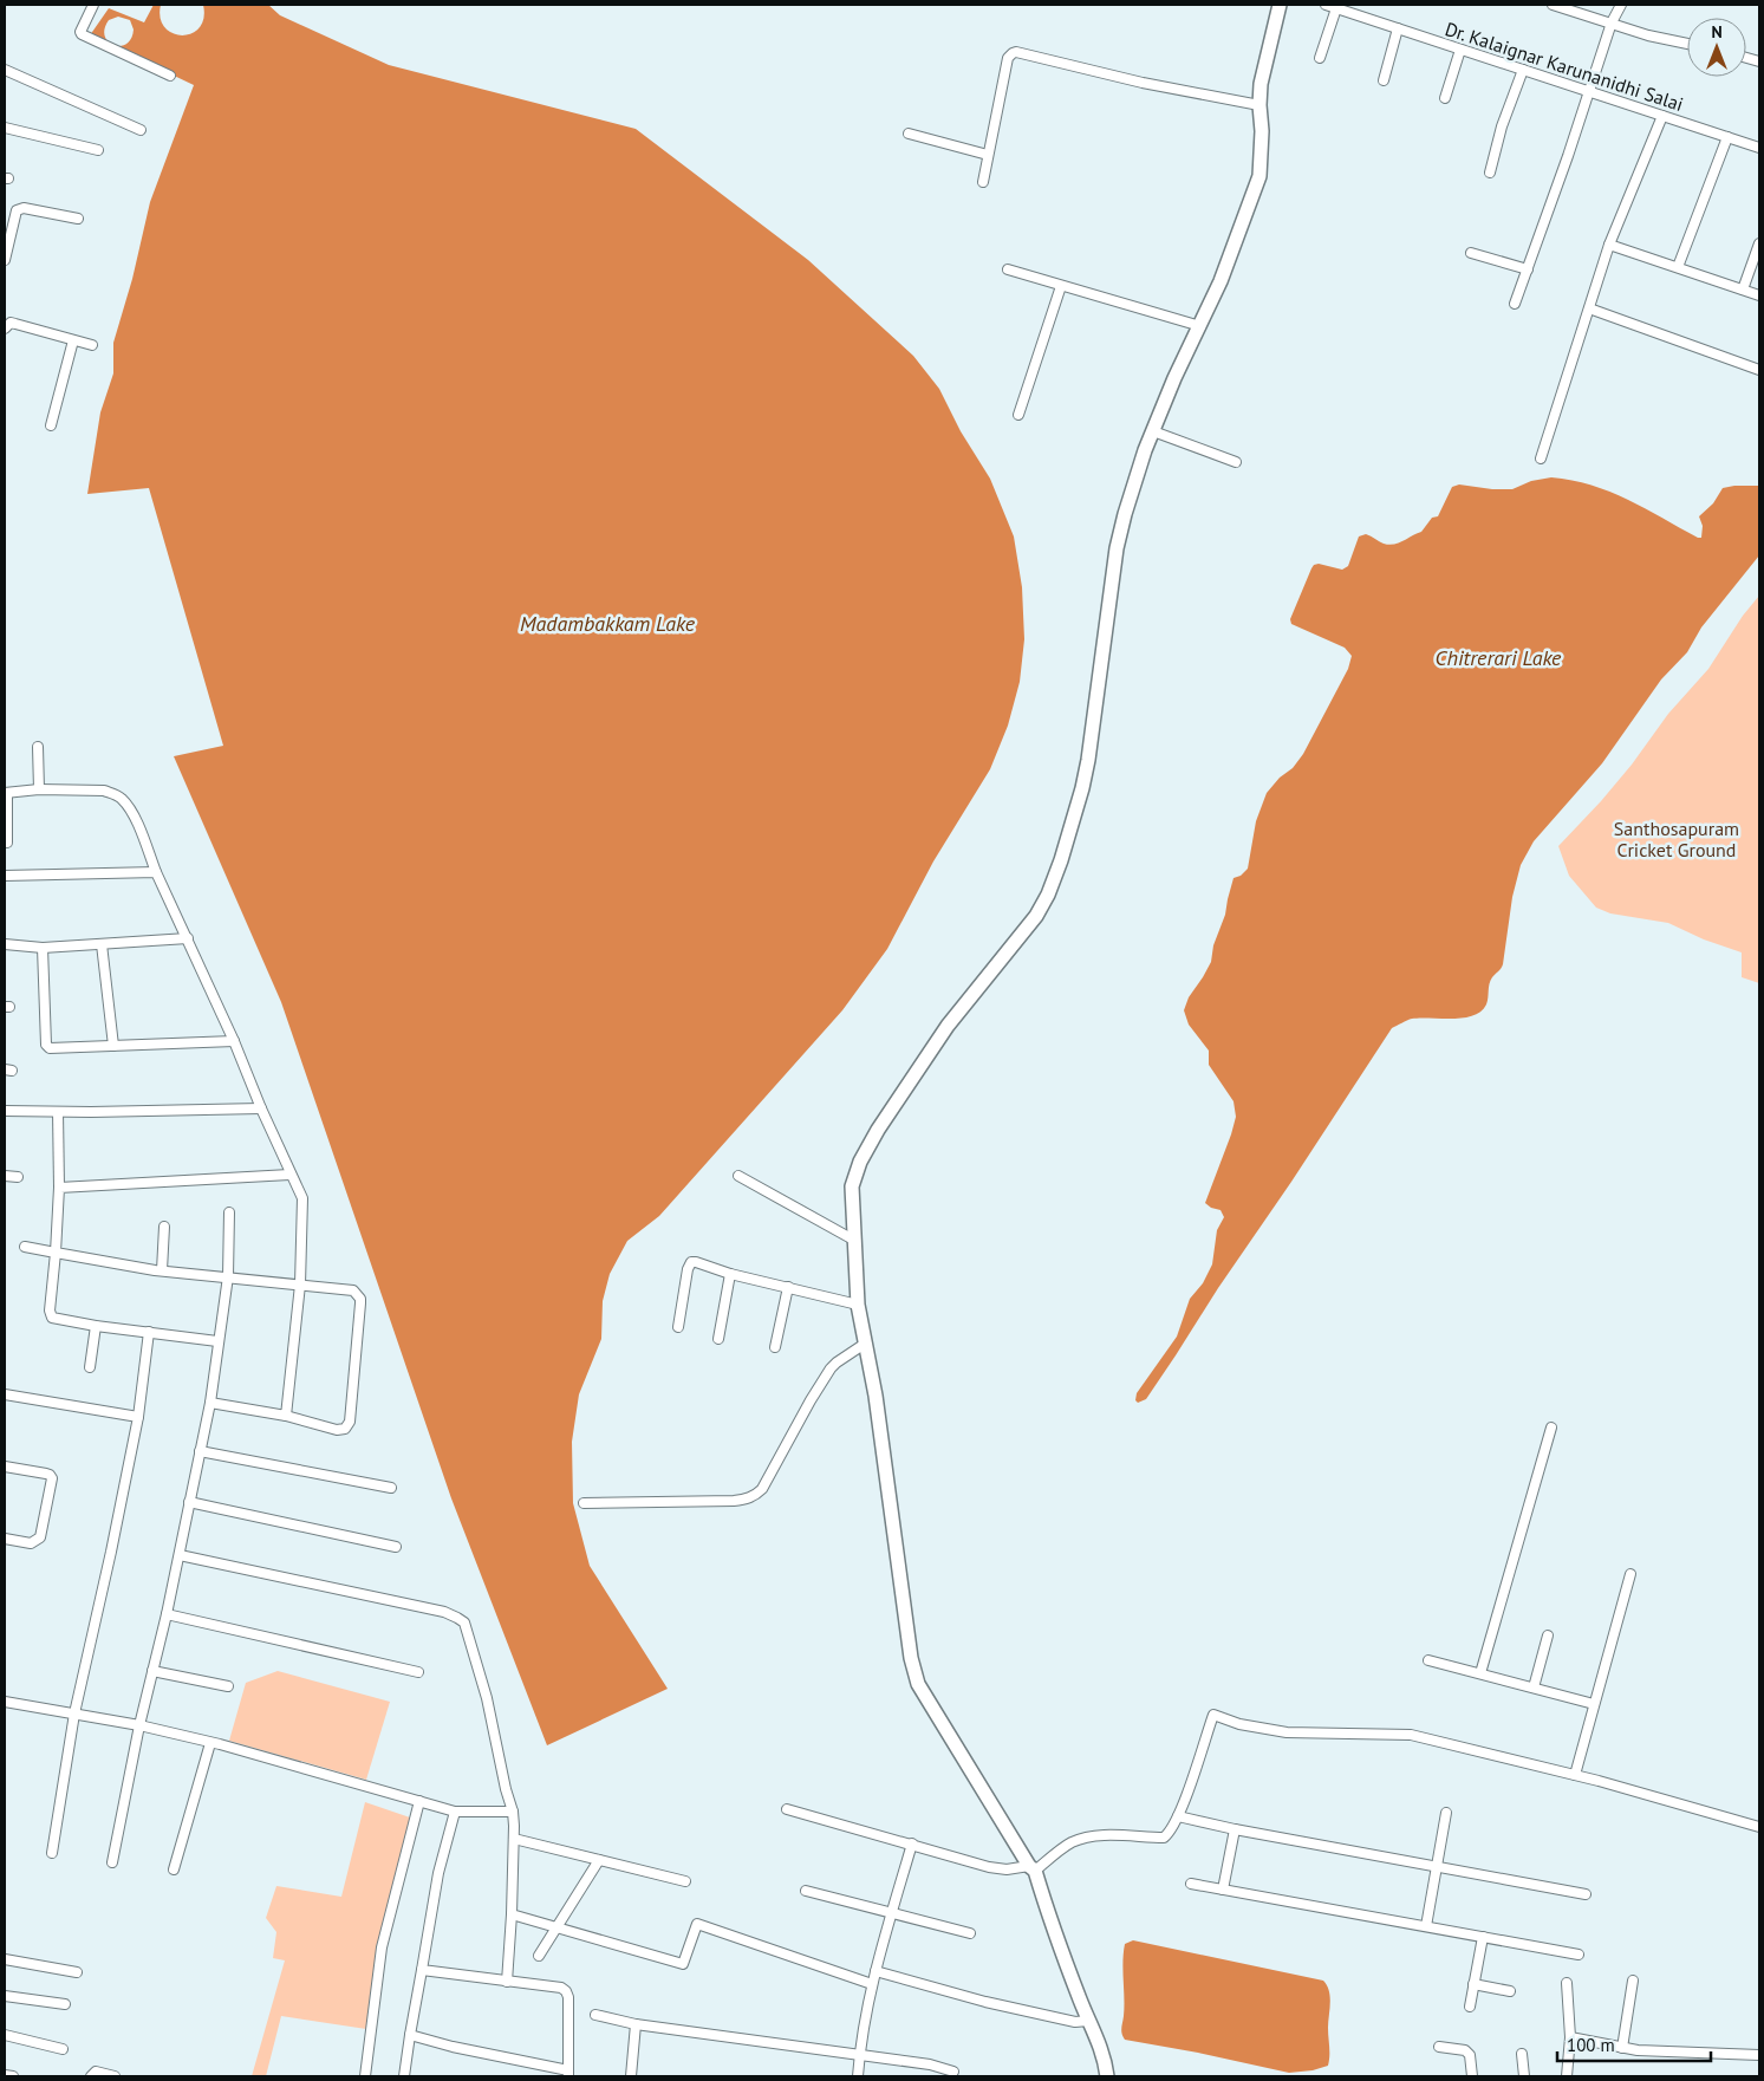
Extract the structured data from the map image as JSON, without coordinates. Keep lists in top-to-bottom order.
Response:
{
  "streets": {
    "street": ["Dr. Kalaignar Karunanidhi Salai"]
  },
  "water": ["Madambakkam Lake", "Chitrerari Lake"],
  "parks": ["Santhosapuram Cricket Ground"],
  "scale_bar": "100 m",
  "north": "top"
}
